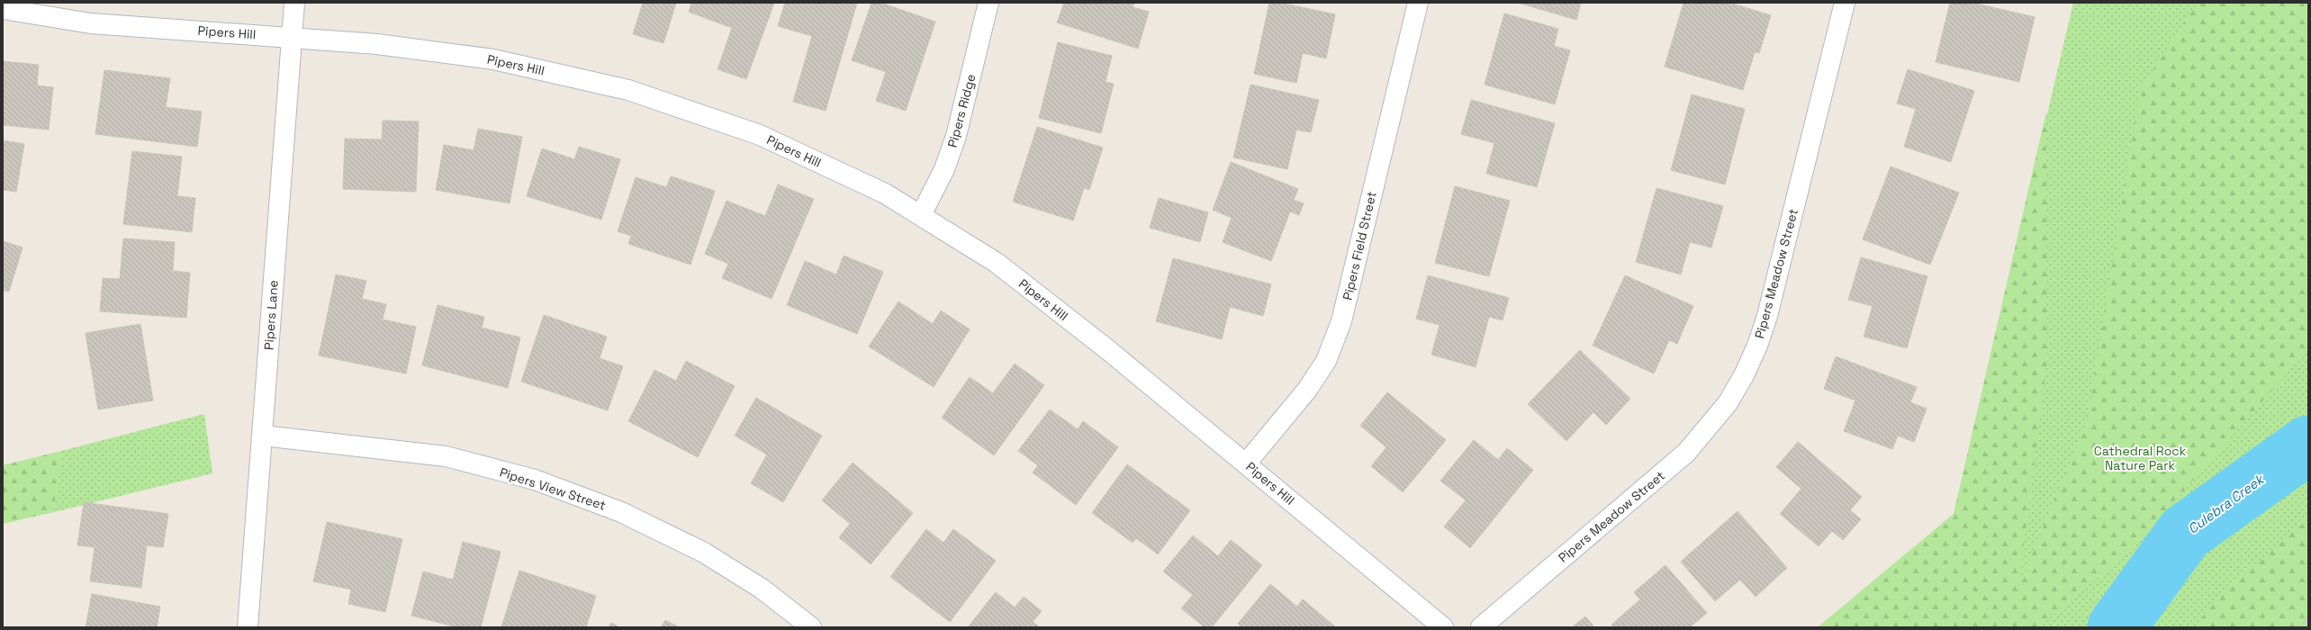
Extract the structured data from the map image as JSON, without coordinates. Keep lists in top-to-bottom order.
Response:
{
  "streets": {
    "street": [
      "Pipers Hill",
      "Pipers Ridge",
      "Pipers Field Street",
      "Pipers Meadow Street",
      "Pipers Lane",
      "Pipers View Street"
    ]
  },
  "crossings": [
    ["Pipers Hill", "Pipers Ridge"],
    ["Pipers Hill", "Pipers Field Street"],
    ["Pipers Hill", "Pipers Lane"],
    ["Pipers Lane", "Pipers View Street"]
  ],
  "water": ["Culebra Creek"],
  "parks": ["Cathedral Rock Nature Park"]
}
